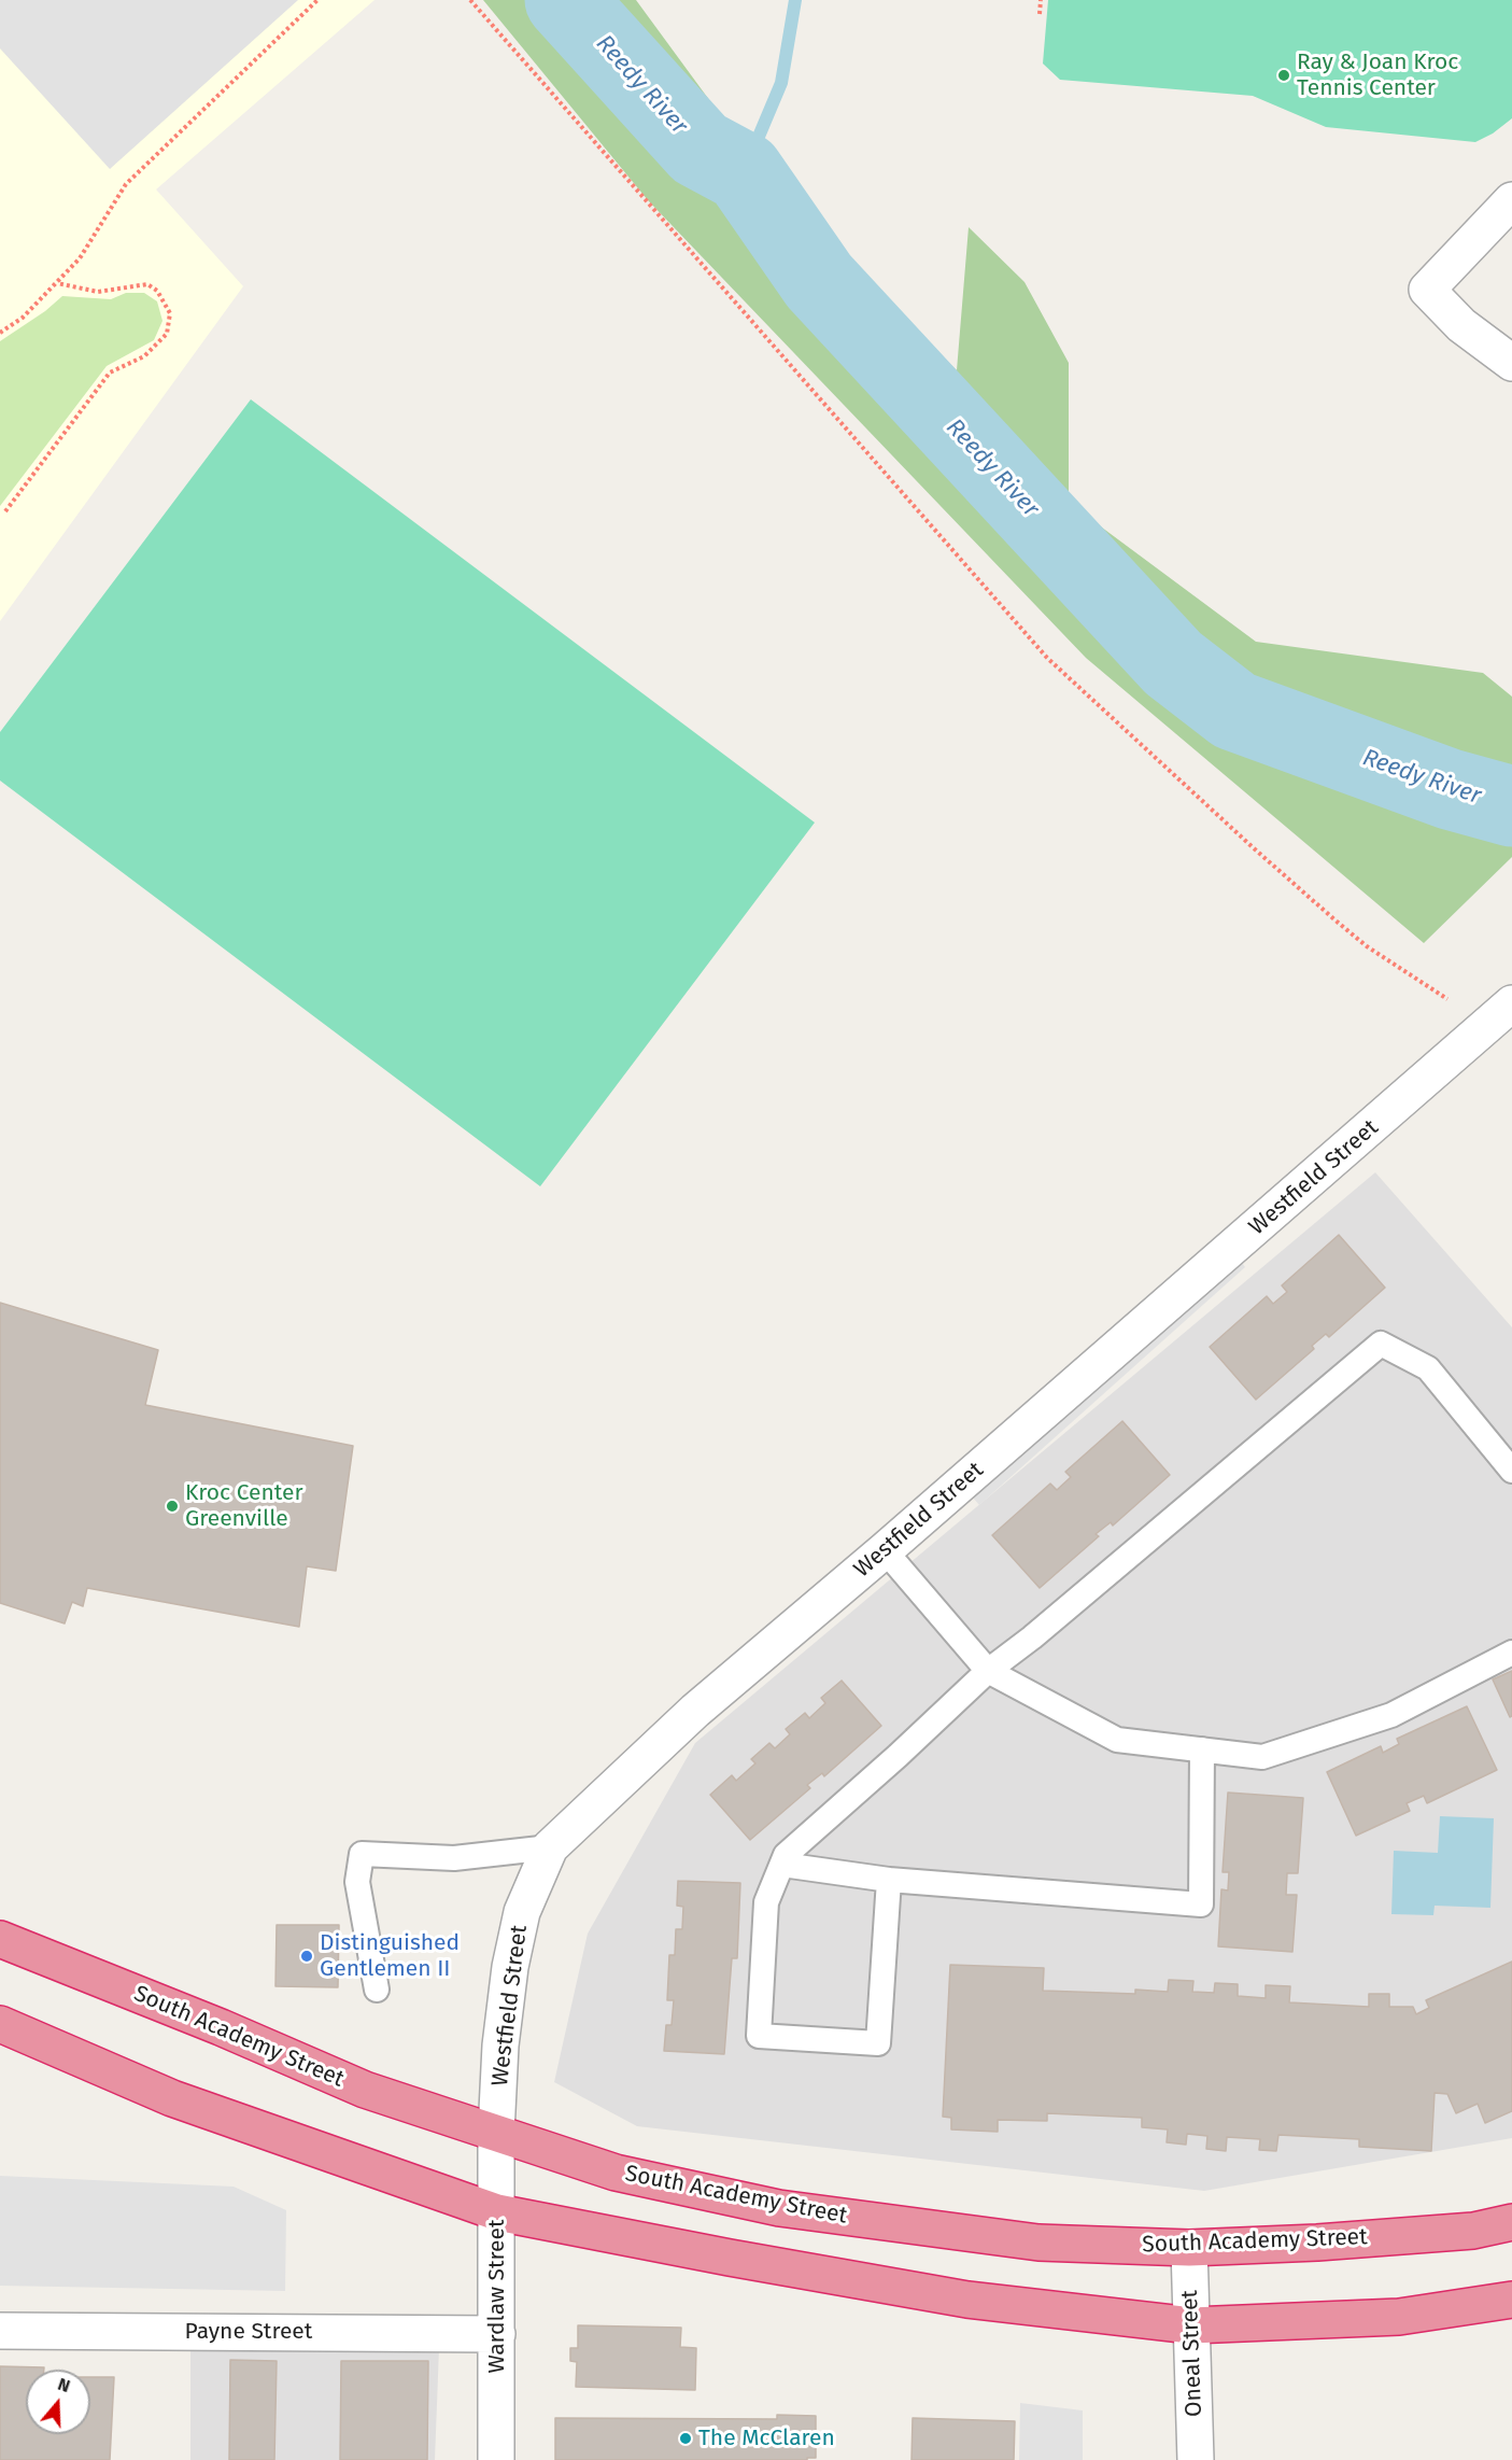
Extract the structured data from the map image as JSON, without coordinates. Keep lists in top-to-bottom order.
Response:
{
  "streets": {
    "highway": ["South Academy Street"],
    "street": [
      "Westfield Street",
      "Wardlaw Street",
      "Payne Street",
      "Oneal Street"
    ]
  },
  "crossings": [
    ["Westfield Street", "South Academy Street"],
    ["Westfield Street", "Wardlaw Street"],
    ["South Academy Street", "Wardlaw Street"],
    ["South Academy Street", "Oneal Street"],
    ["Wardlaw Street", "Payne Street"]
  ],
  "water": ["Reedy River"],
  "places": [
    "Ray & Joan Kroc Tennis Center",
    "Kroc Center Greenville",
    "Distinguished Gentlemen II",
    "The McClaren"
  ],
  "north": "top"
}
